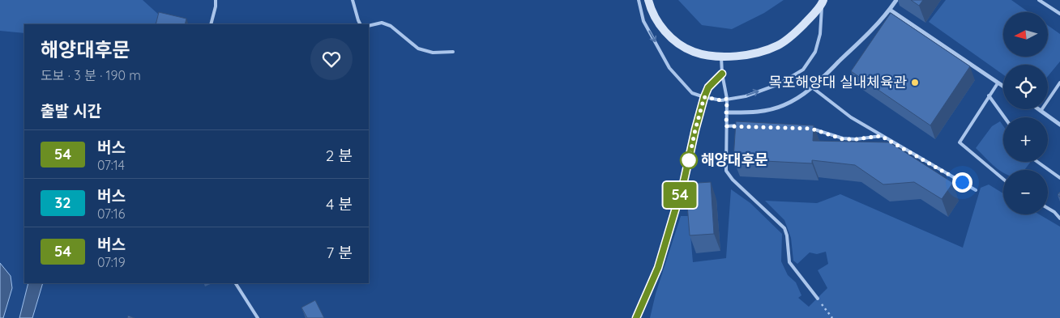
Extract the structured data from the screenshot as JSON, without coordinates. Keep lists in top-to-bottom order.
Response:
{
  "places": ["목포해양대 실내체육관", "해양대후문"],
  "lines": ["bus line 54"],
  "north": "left",
  "page": {
    "on_map": "54",
    "map_buttons": ["+", "−"],
    "heading": [
      ["해양대후문", "도보 · 3 분 · 190 m"],
      "출발 시간"
    ],
    "list": [
      {
        "mark": "54",
        "name": "버스",
        "note": "07:14",
        "value": "2 분"
      },
      {
        "mark": "32",
        "name": "버스",
        "note": "07:16",
        "value": "4 분"
      },
      {
        "mark": "54",
        "name": "버스",
        "note": "07:19",
        "value": "7 분"
      }
    ]
  }
}
